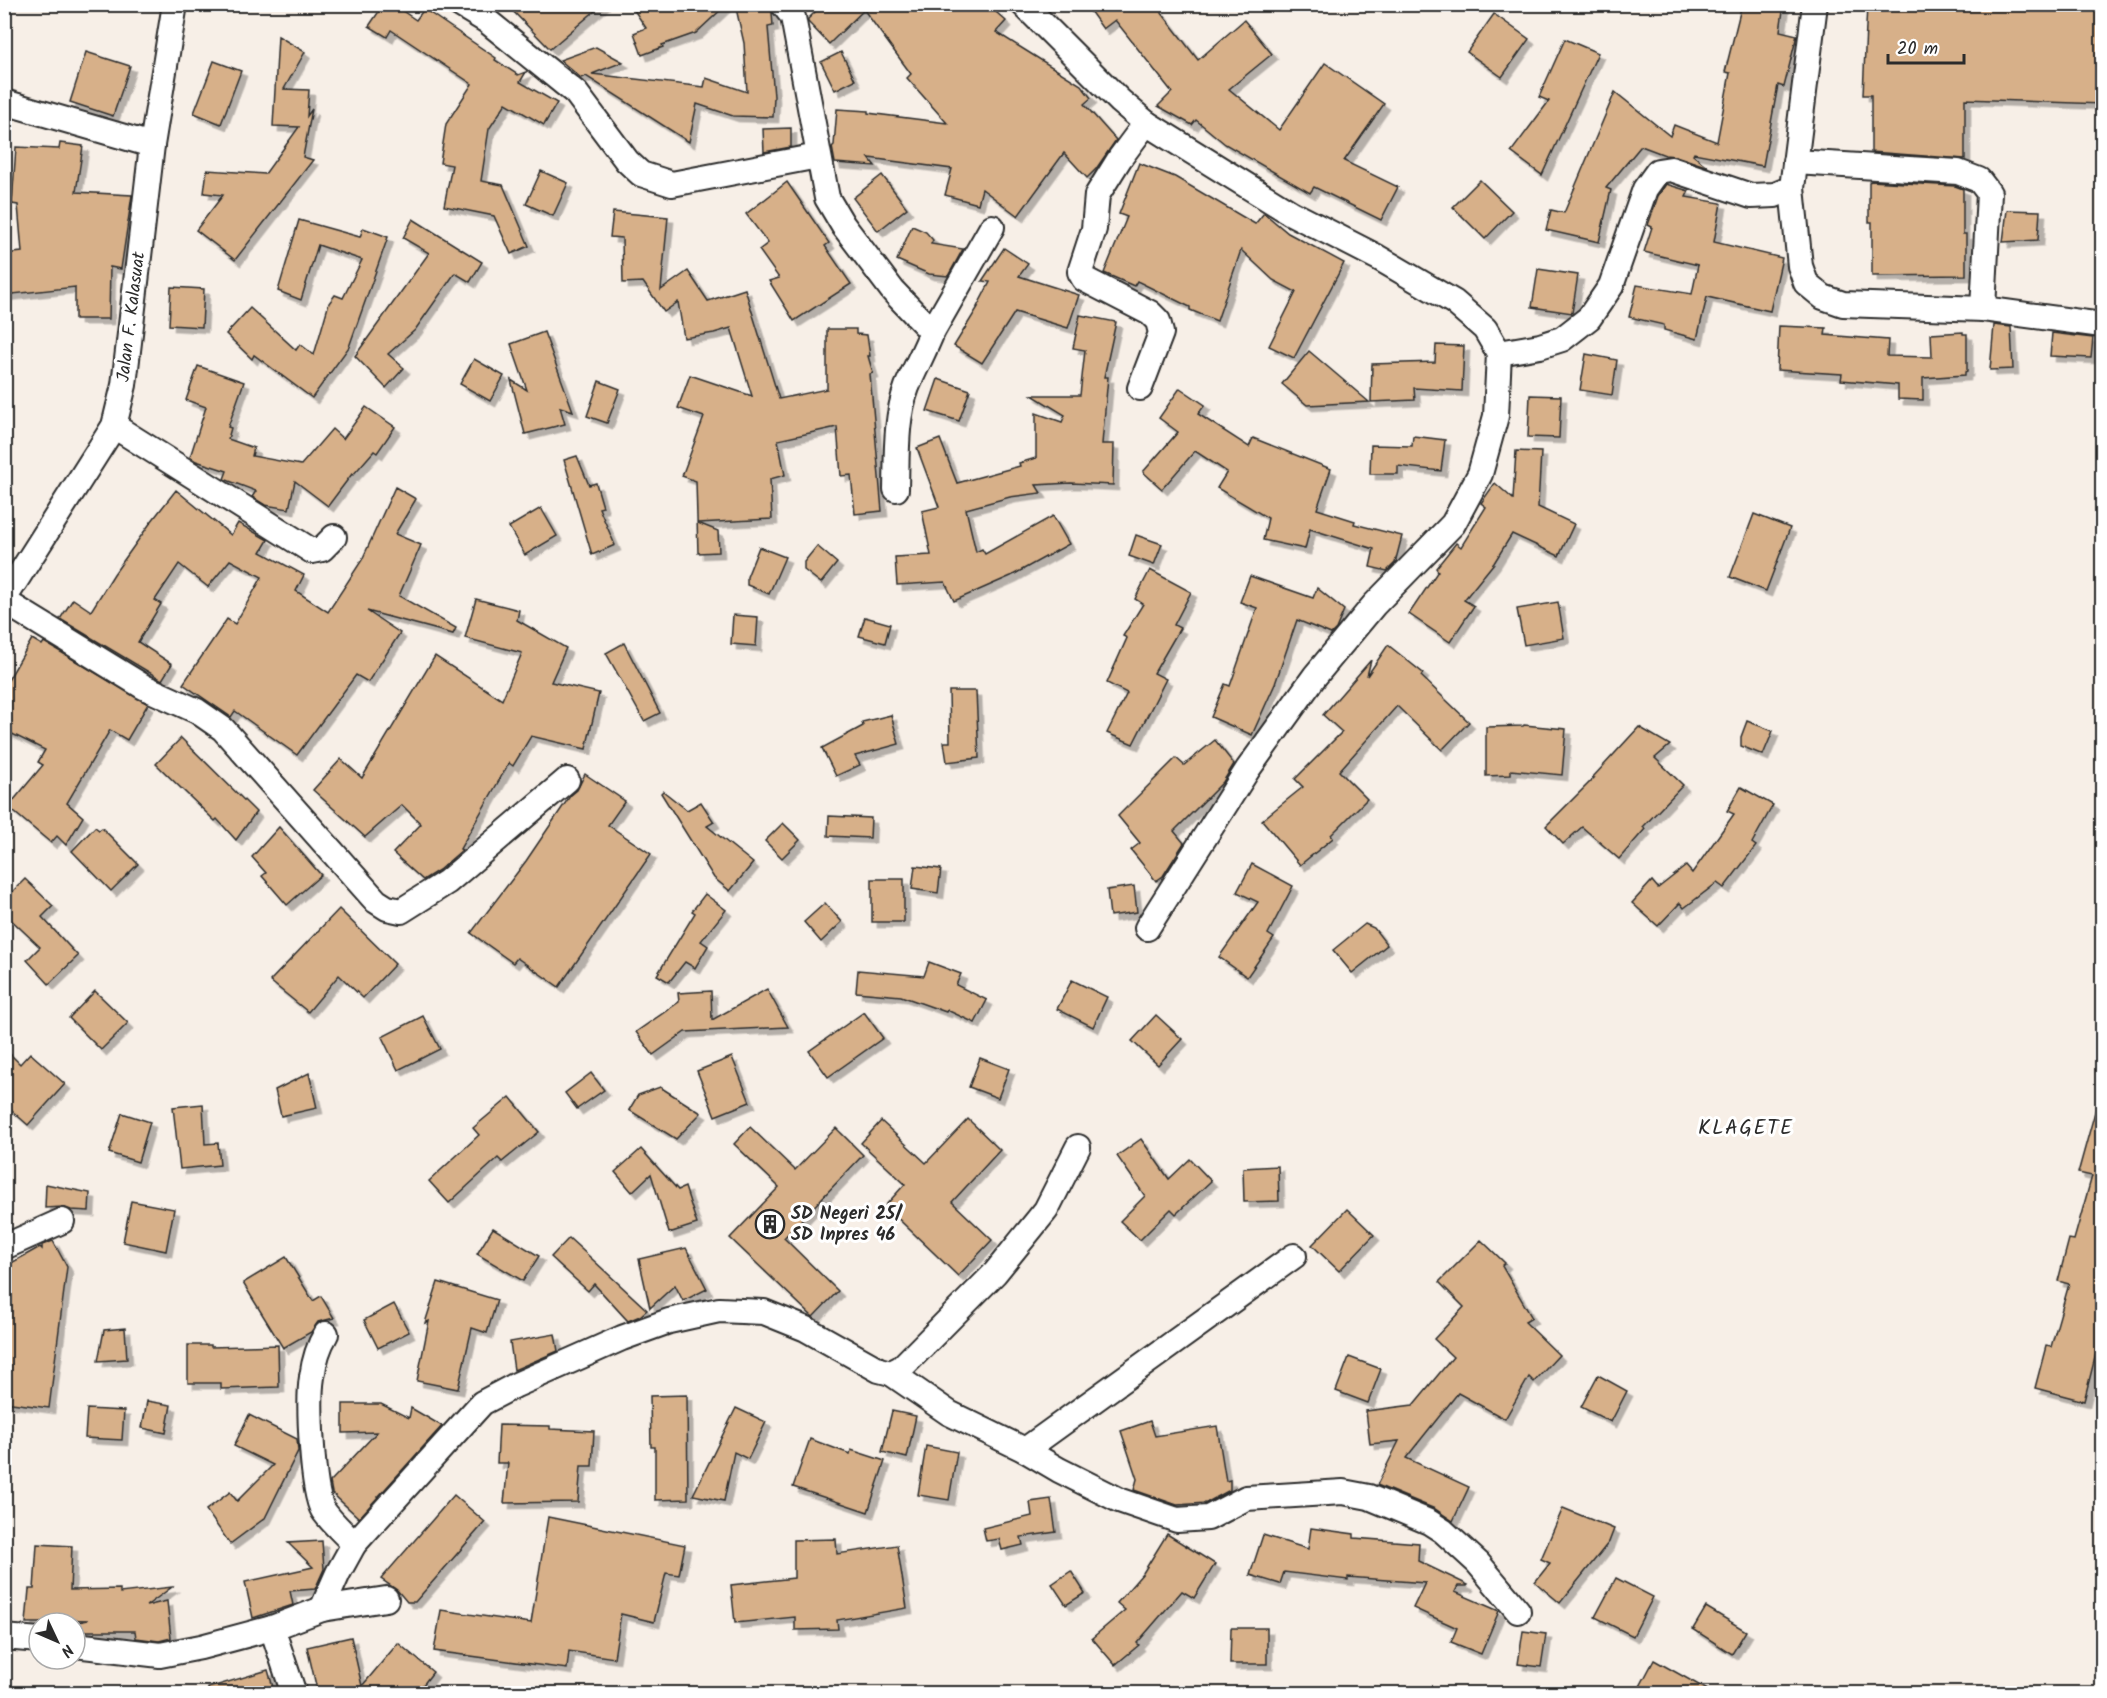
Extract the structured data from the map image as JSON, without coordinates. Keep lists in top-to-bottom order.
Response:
{
  "streets": {
    "street": ["Jalan F. Kalasuat"]
  },
  "districts": ["KLAGETE"],
  "places": {
    "building": ["SD Negeri 25/ SD Inpres 46"]
  },
  "scale_bar": "20 m",
  "north": "bottom right"
}
